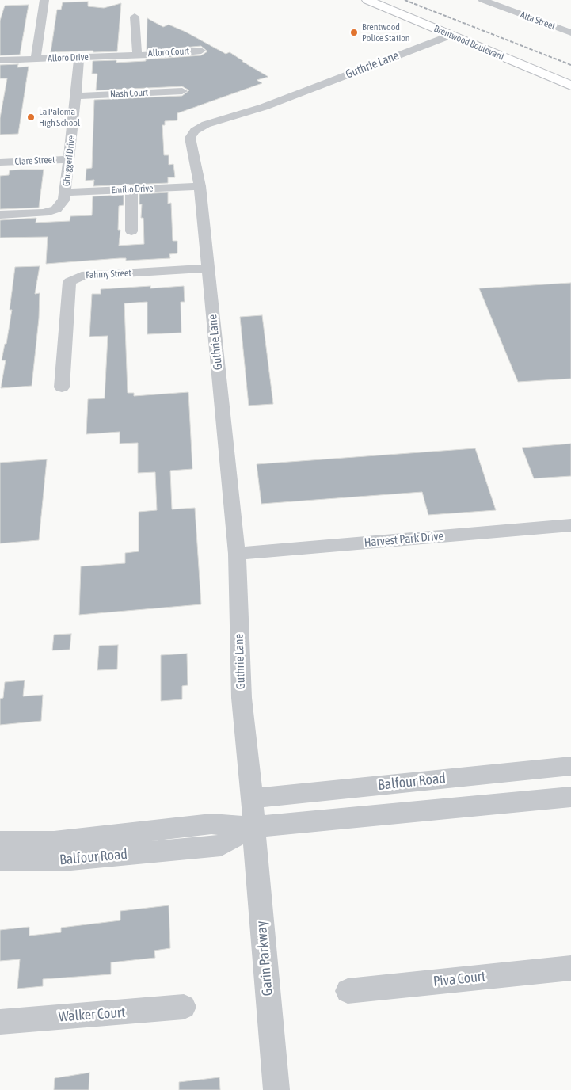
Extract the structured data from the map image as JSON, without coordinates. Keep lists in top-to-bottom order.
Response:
{
  "streets": {
    "main road": ["Brentwood Boulevard"],
    "street": [
      "Alta Street",
      "Alloro Court",
      "Alloro Drive",
      "Guthrie Lane",
      "Nash Court",
      "Clare Street",
      "Ghuggeri Drive",
      "Emilio Drive",
      "Fahmy Street",
      "Harvest Park Drive",
      "Balfour Road",
      "Garin Parkway",
      "Piva Court",
      "Walker Court"
    ]
  },
  "crossings": [
    ["Brentwood Boulevard", "Guthrie Lane"],
    ["Alloro Court", "Alloro Drive"],
    ["Alloro Drive", "Ghuggeri Drive"],
    ["Guthrie Lane", "Emilio Drive"],
    ["Guthrie Lane", "Fahmy Street"],
    ["Guthrie Lane", "Harvest Park Drive"],
    ["Guthrie Lane", "Balfour Road"],
    ["Guthrie Lane", "Garin Parkway"],
    ["Nash Court", "Ghuggeri Drive"],
    ["Clare Street", "Ghuggeri Drive"],
    ["Ghuggeri Drive", "Emilio Drive"],
    ["Balfour Road", "Garin Parkway"]
  ],
  "places": ["Brentwood Police Station", "La Paloma High School"]
}
